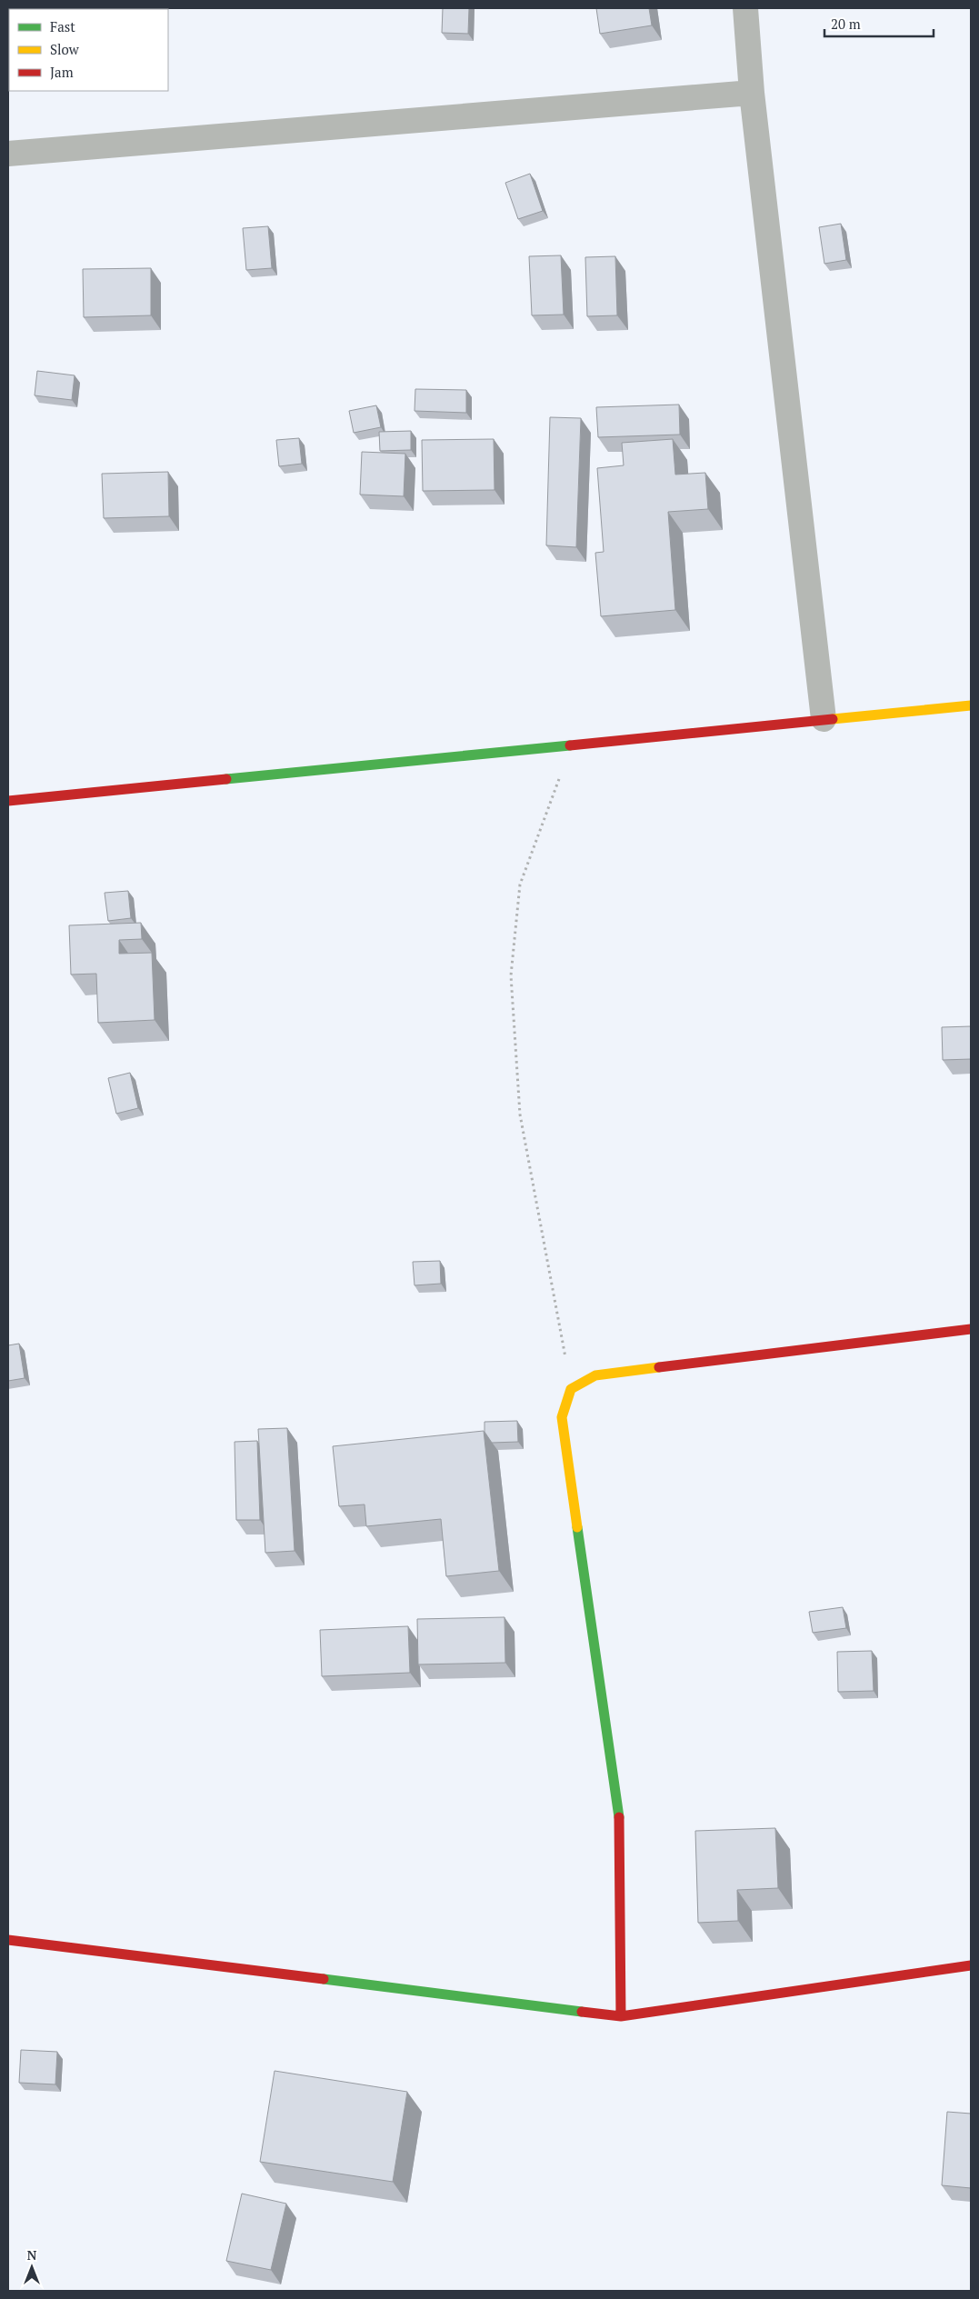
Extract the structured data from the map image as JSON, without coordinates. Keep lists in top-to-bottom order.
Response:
{
  "legend": ["Fast", "Slow", "Jam"],
  "scale_bar": "20 m",
  "north": "top"
}
